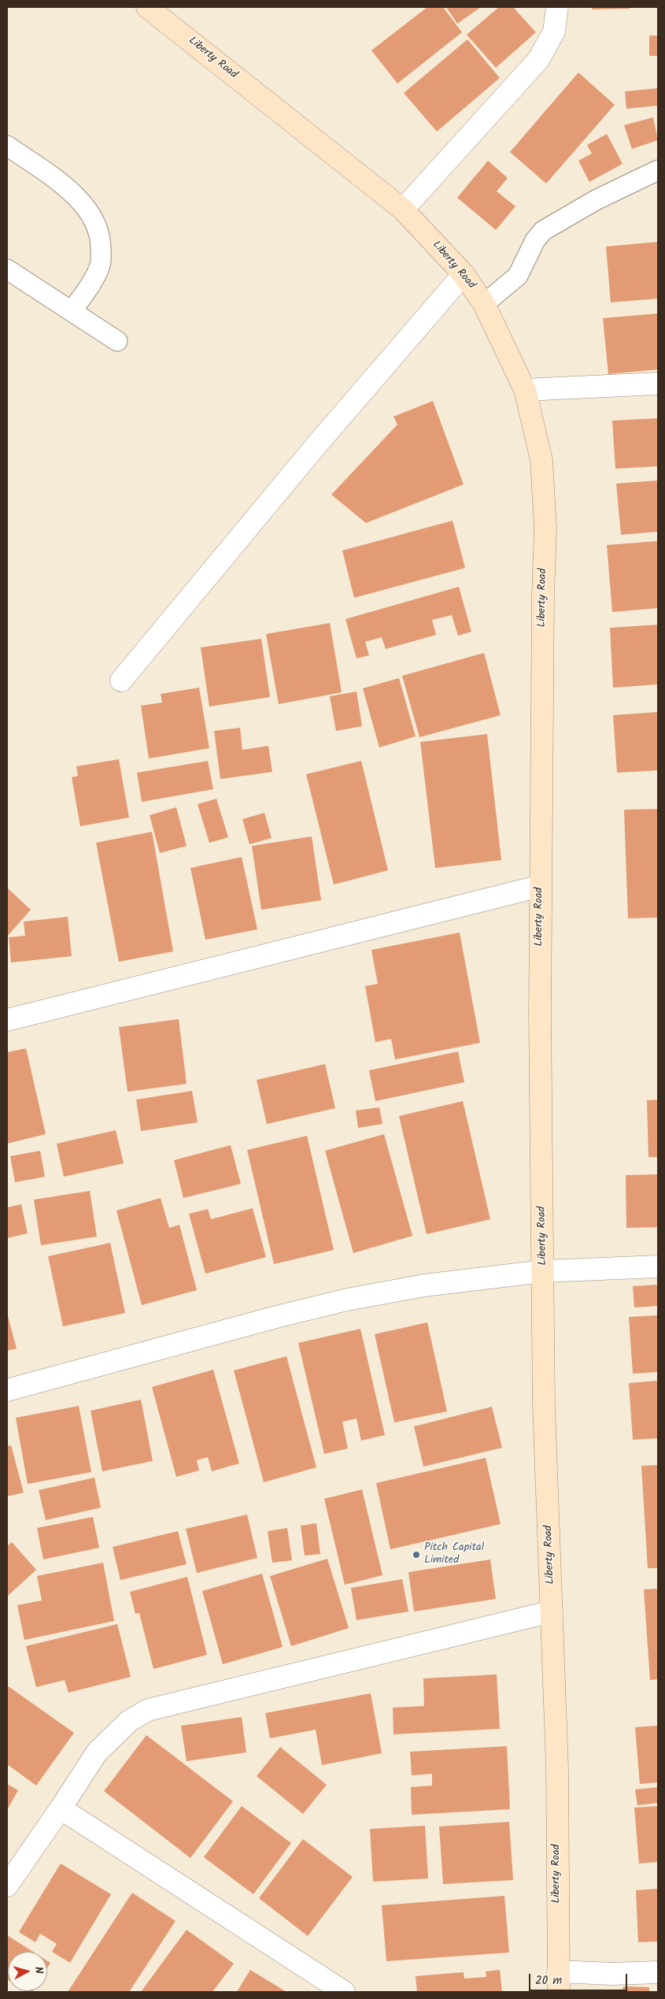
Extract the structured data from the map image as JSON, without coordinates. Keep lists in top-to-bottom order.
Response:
{
  "streets": {
    "street": ["Liberty Road"]
  },
  "places": ["Pitch Capital Limited"],
  "scale_bar": "20 m",
  "north": "right"
}
